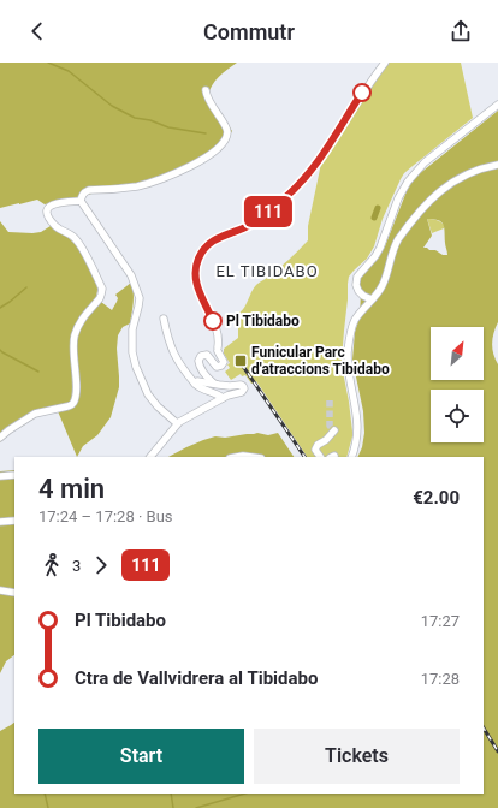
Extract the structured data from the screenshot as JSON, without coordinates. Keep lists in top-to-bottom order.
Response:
{
  "districts": ["EL TIBIDABO"],
  "places": {
    "other": ["Pl Tibidabo"],
    "transit": ["Funicular Parc d'atraccions Tibidabo"]
  },
  "lines": ["bus line 111"],
  "north": "top right",
  "page": {
    "header": "Commutr",
    "on_map": "111",
    "heading": ["4 min", "17:24 – 17:28 · Bus", "€2.00"],
    "legs": ["3", "111"],
    "list": [
      {
        "name": "Pl Tibidabo",
        "value": "17:27"
      },
      {
        "name": "Ctra de Vallvidrera al Tibidabo",
        "value": "17:28"
      }
    ],
    "buttons": ["Start", "Tickets"]
  }
}
